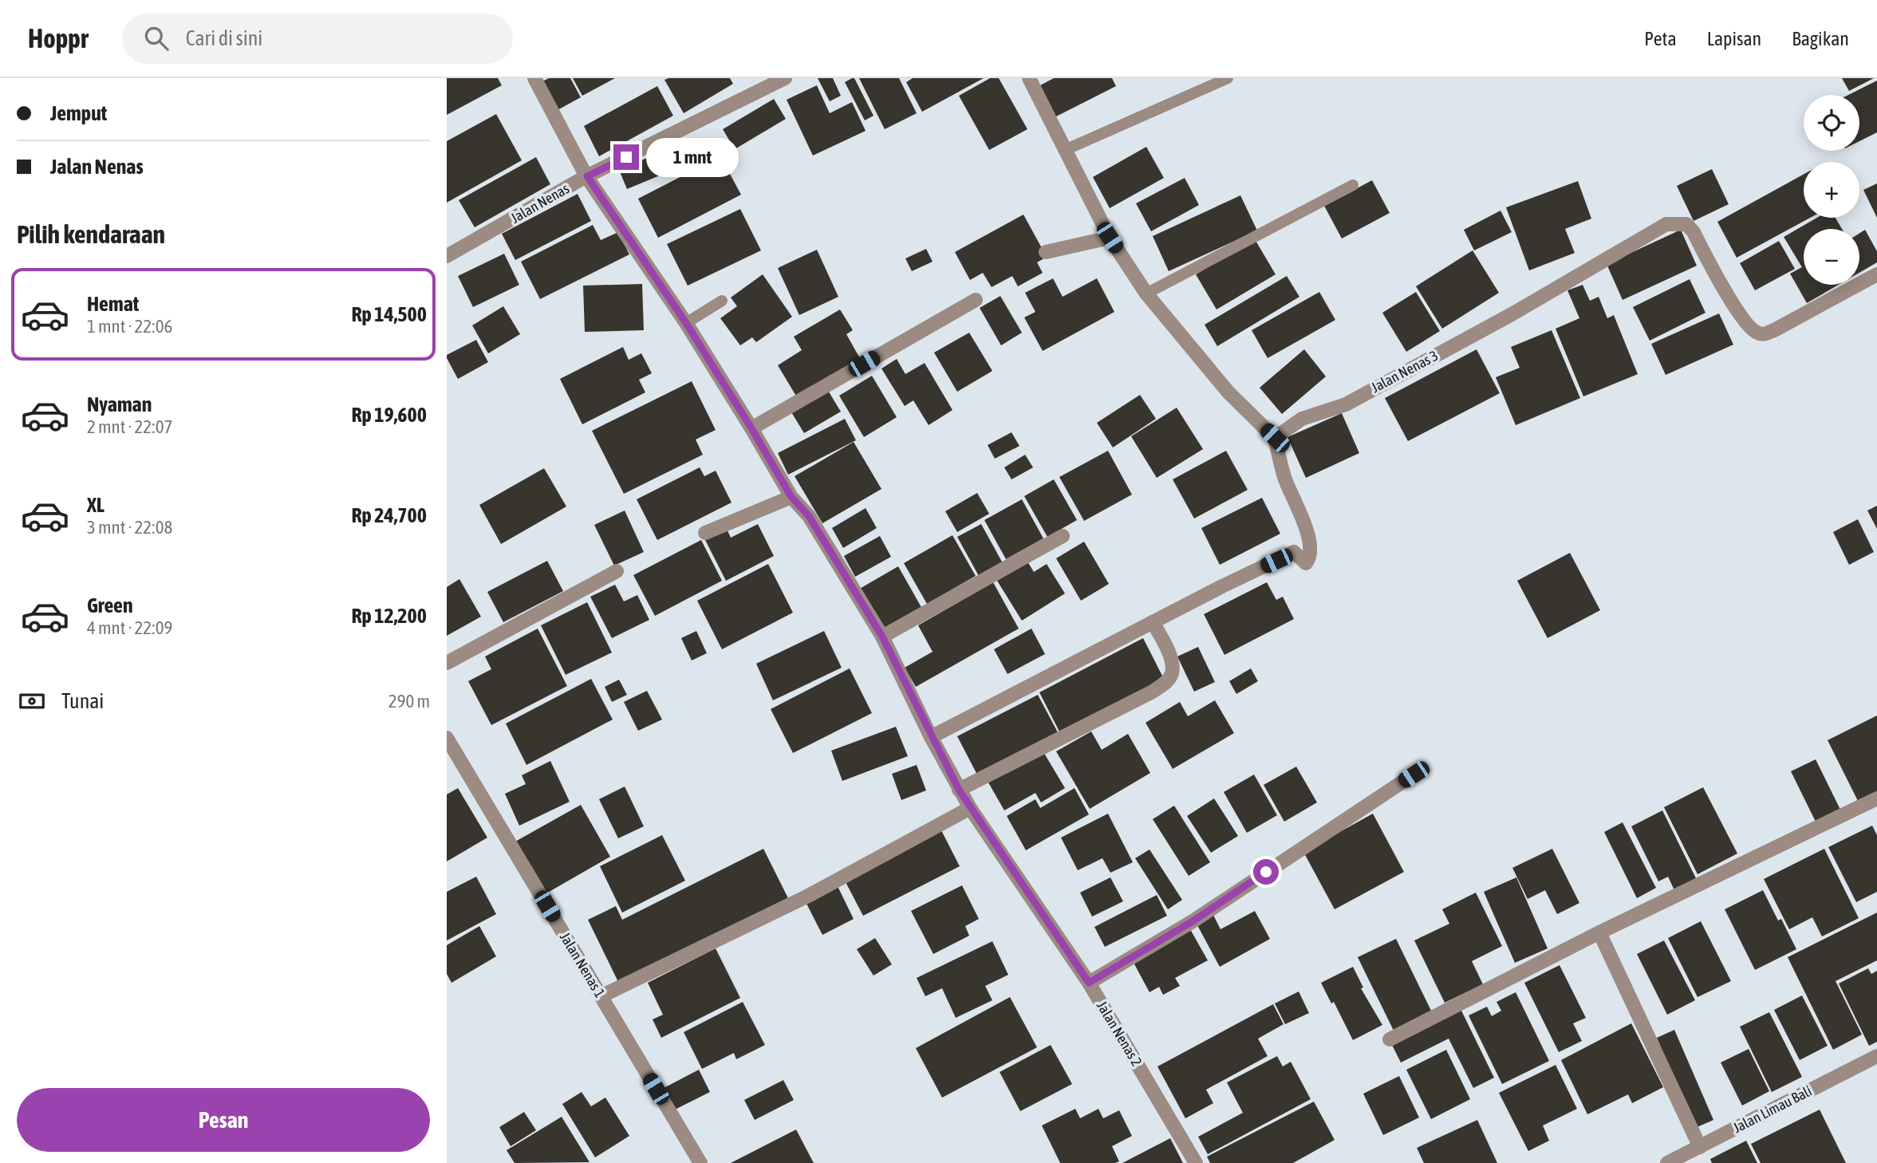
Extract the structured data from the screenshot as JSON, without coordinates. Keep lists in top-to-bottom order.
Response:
{
  "streets": {
    "street": [
      "Jalan Nenas",
      "Jalan Nenas 3",
      "Jalan Nenas 1",
      "Jalan Nenas 2",
      "Jalan Limau Bali"
    ]
  },
  "crossings": [
    ["Jalan Nenas", "Jalan Nenas 2"]
  ],
  "page": {
    "header": "Hoppr",
    "search": "Cari di sini",
    "nav": ["Peta", "Lapisan", "Bagikan"],
    "banner": ["Jemput", "Jalan Nenas"],
    "map_buttons": ["+", "−"],
    "bubble": "1 mnt",
    "heading": "Pilih kendaraan",
    "list": [
      {
        "name": "Hemat",
        "note": "1 mnt · 22:06",
        "value": "Rp 14,500"
      },
      {
        "name": "Nyaman",
        "note": "2 mnt · 22:07",
        "value": "Rp 19,600"
      },
      {
        "name": "XL",
        "note": "3 mnt · 22:08",
        "value": "Rp 24,700"
      },
      {
        "name": "Green",
        "note": "4 mnt · 22:09",
        "value": "Rp 12,200"
      }
    ],
    "pay": ["Tunai", "290 m"],
    "buttons": "Pesan"
  }
}
